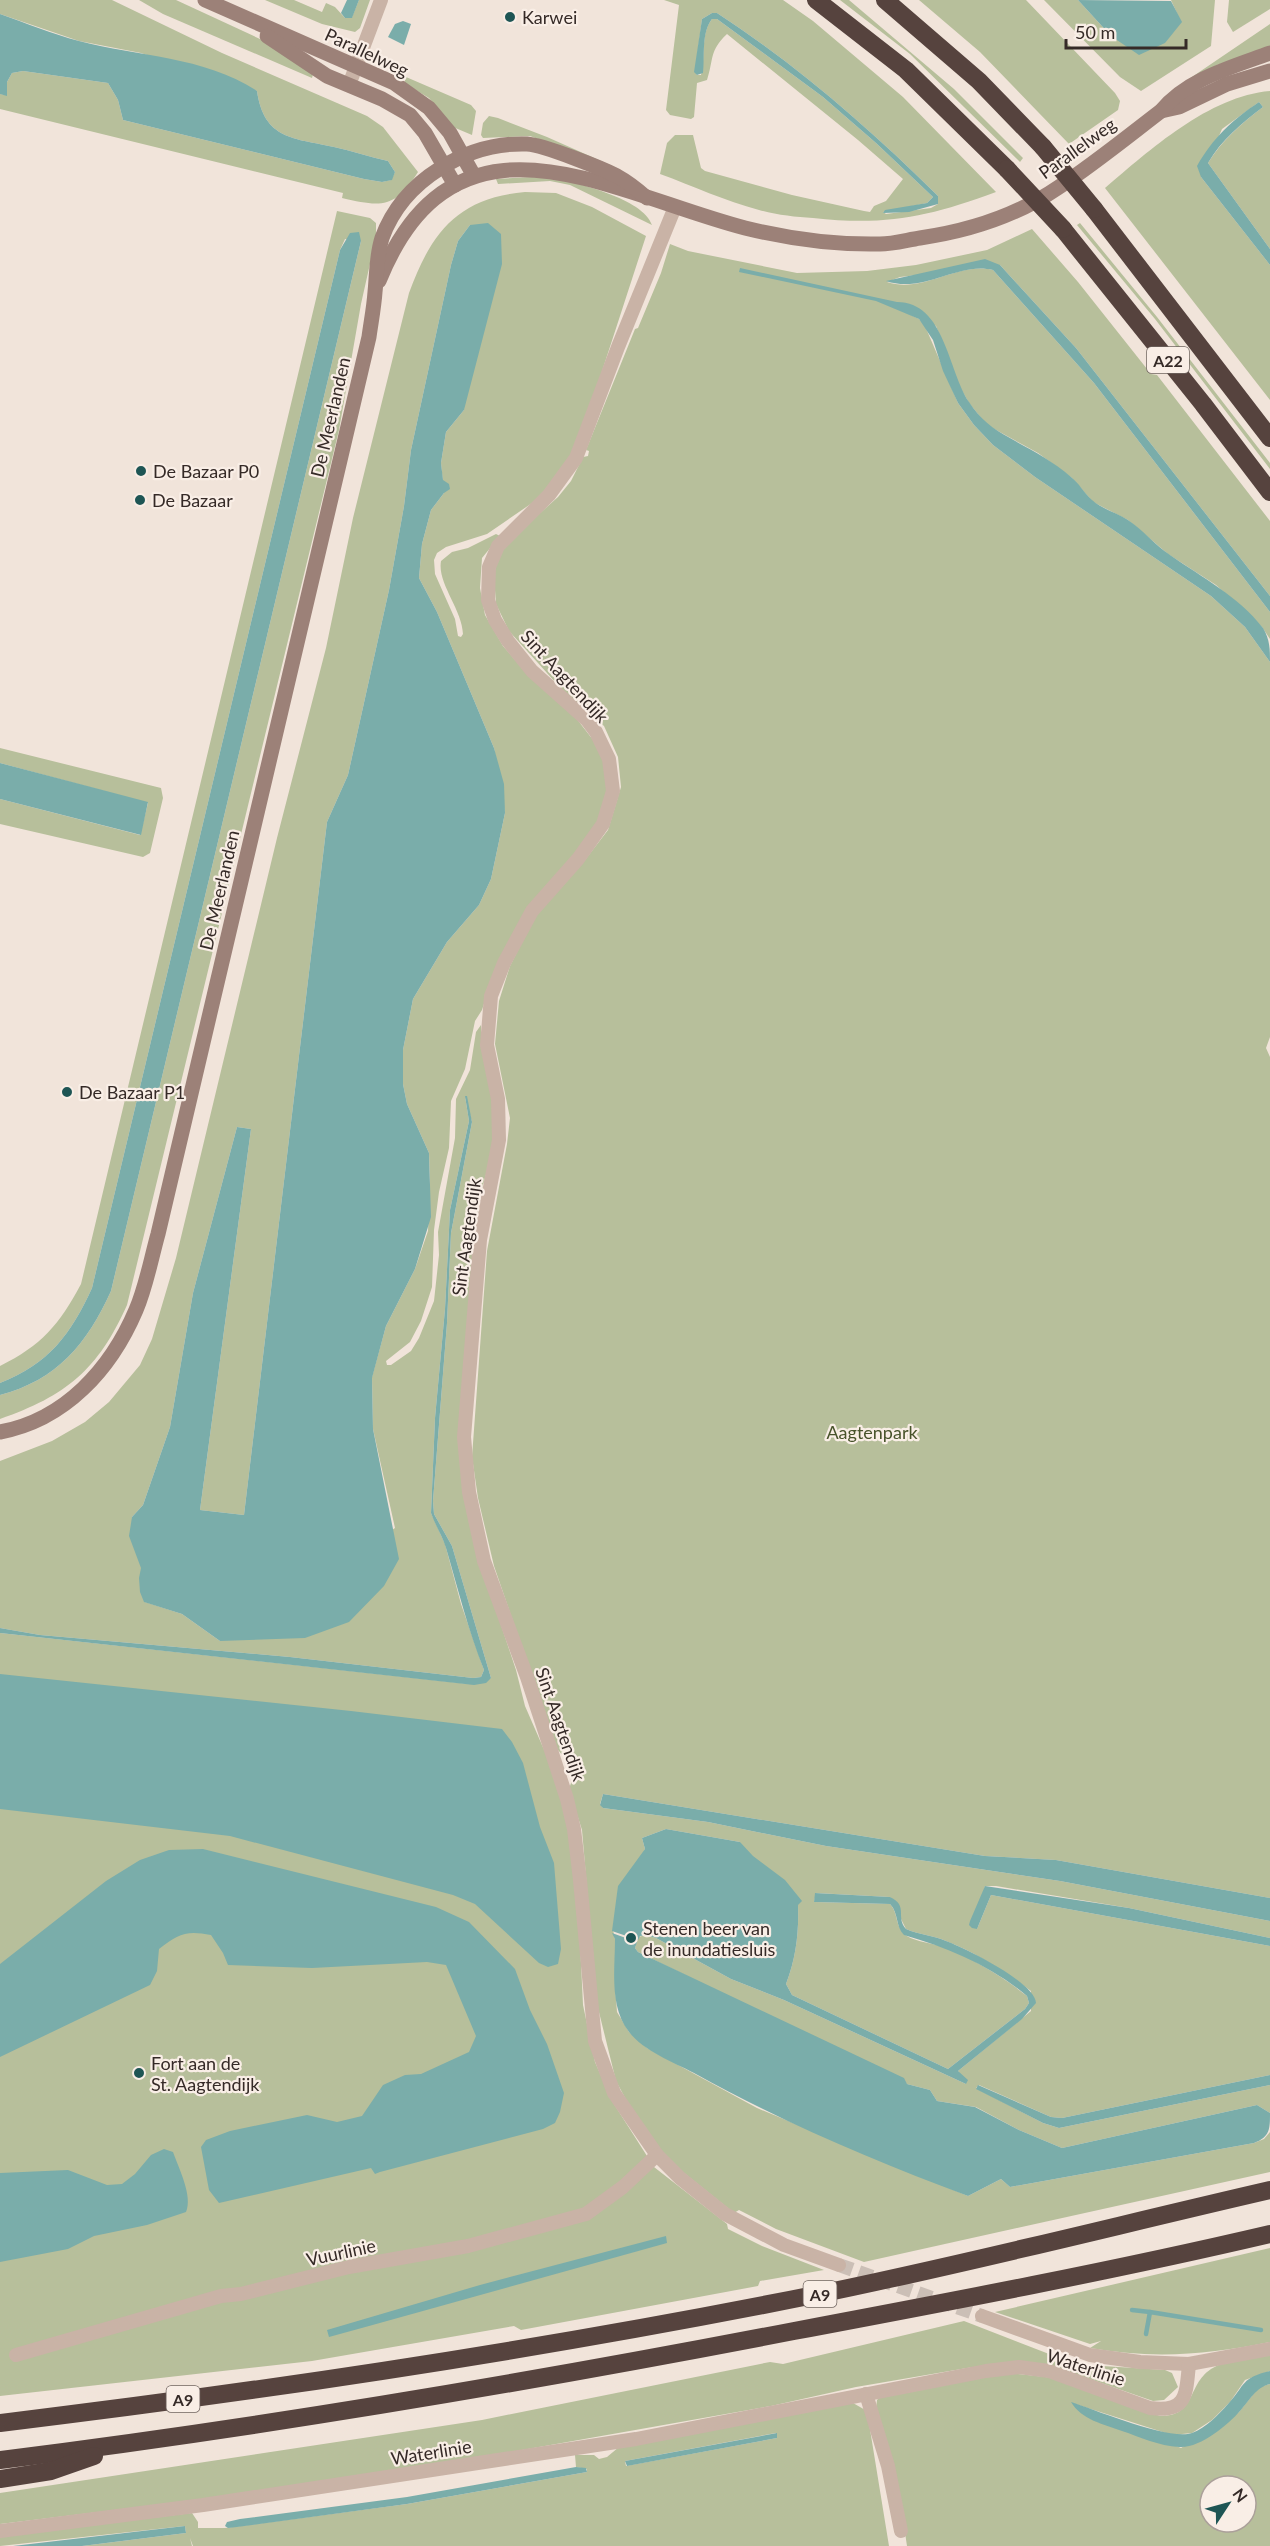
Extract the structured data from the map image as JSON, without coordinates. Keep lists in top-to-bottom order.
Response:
{
  "streets": {
    "highway": ["A22", "A9"],
    "main road": ["Parallelweg", "De Meerlanden"],
    "street": ["Sint Aagtendijk", "Vuurlinie", "Waterlinie"]
  },
  "crossings": [
    ["Parallelweg", "De Meerlanden"],
    ["Parallelweg", "Sint Aagtendijk"],
    ["Sint Aagtendijk", "Vuurlinie"]
  ],
  "parks": ["Aagtenpark"],
  "places": [
    "Karwei",
    "De Bazaar P0",
    "De Bazaar",
    "De Bazaar P1",
    "Stenen beer van de inundatiesluis",
    "Fort aan de St. Aagtendijk"
  ],
  "scale_bar": "50 m",
  "north": "top right"
}
